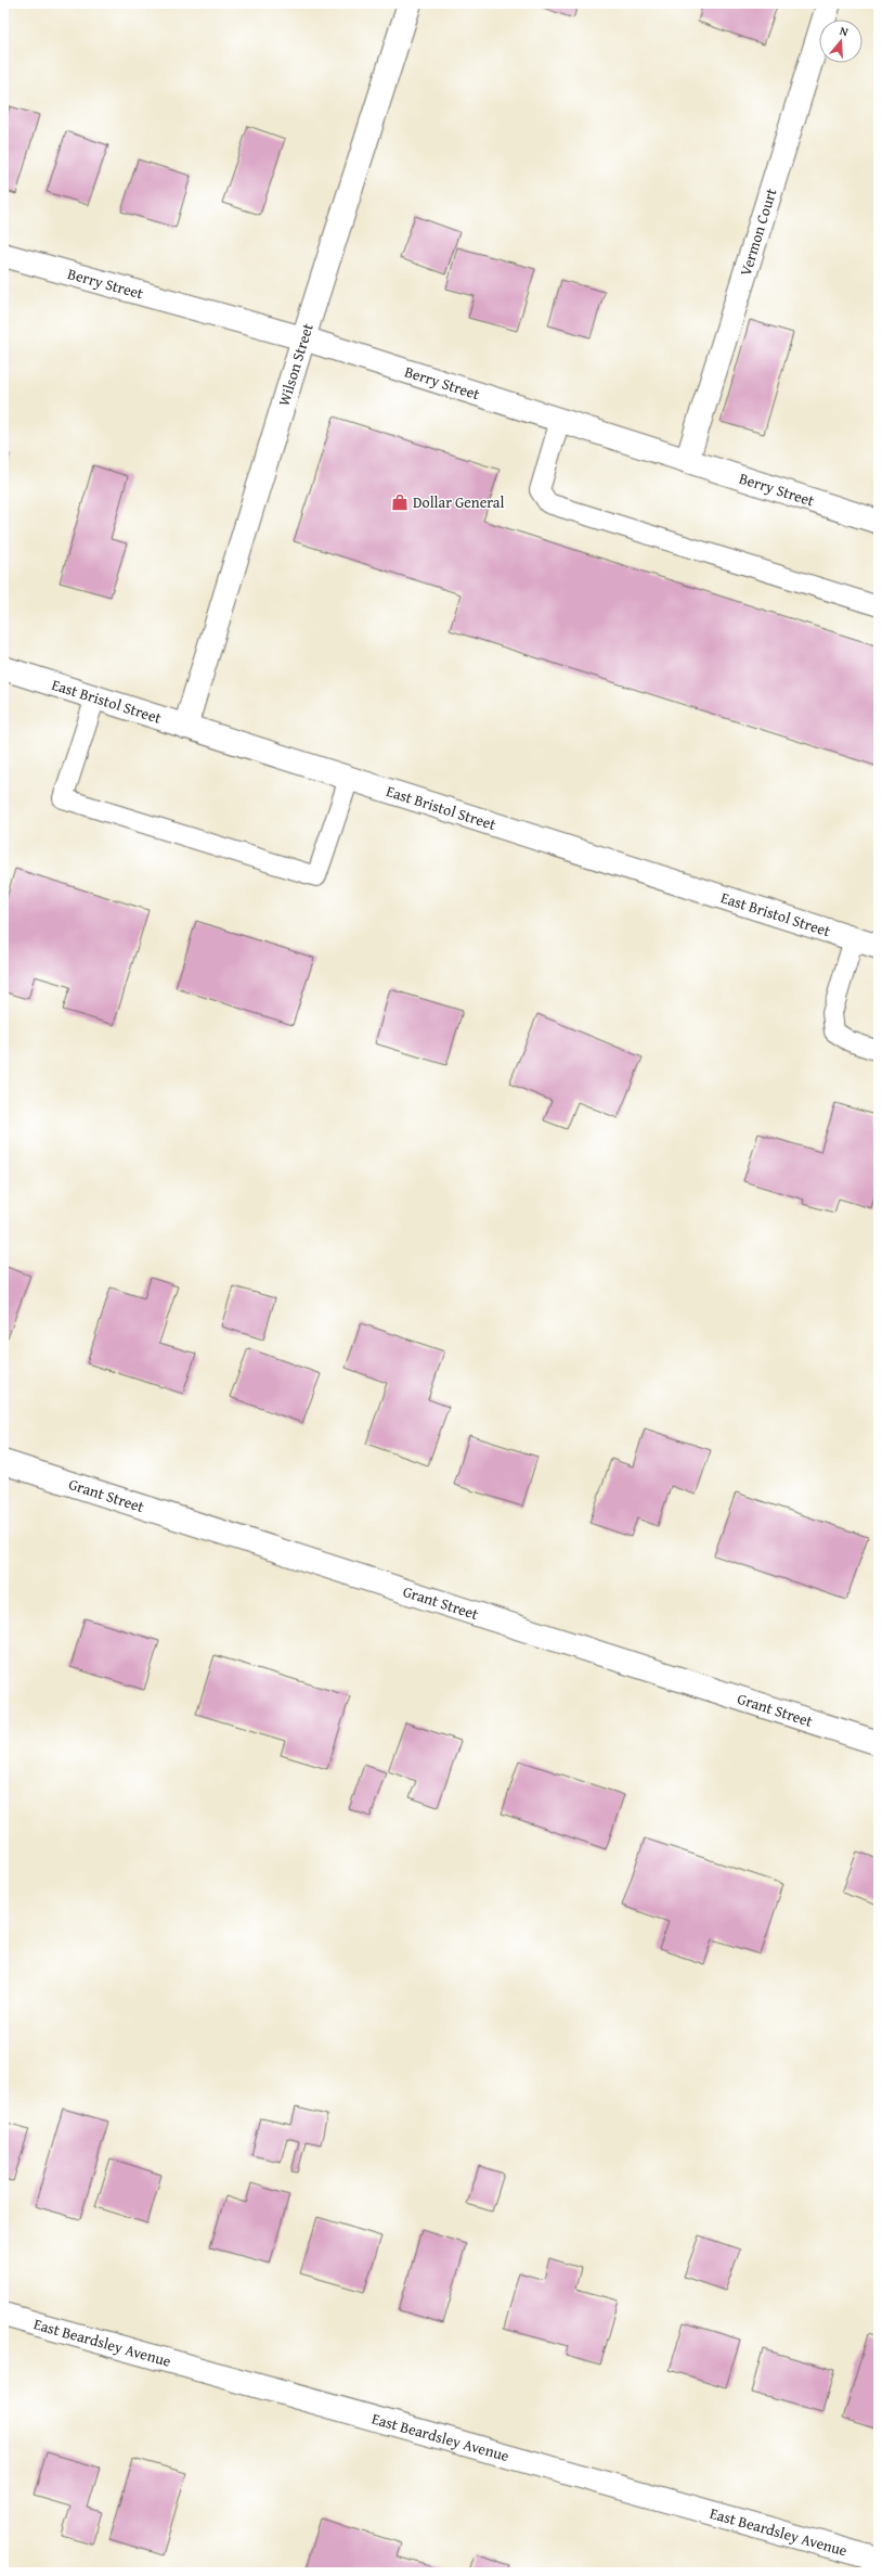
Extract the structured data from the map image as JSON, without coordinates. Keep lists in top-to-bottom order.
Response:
{
  "streets": {
    "street": [
      "Vermon Court",
      "Berry Street",
      "Wilson Street",
      "East Bristol Street",
      "Grant Street",
      "East Beardsley Avenue"
    ]
  },
  "crossings": [
    ["Vermon Court", "Berry Street"],
    ["Berry Street", "Wilson Street"],
    ["Wilson Street", "East Bristol Street"]
  ],
  "places": {
    "shop": ["Dollar General"]
  },
  "north": "top"
}
